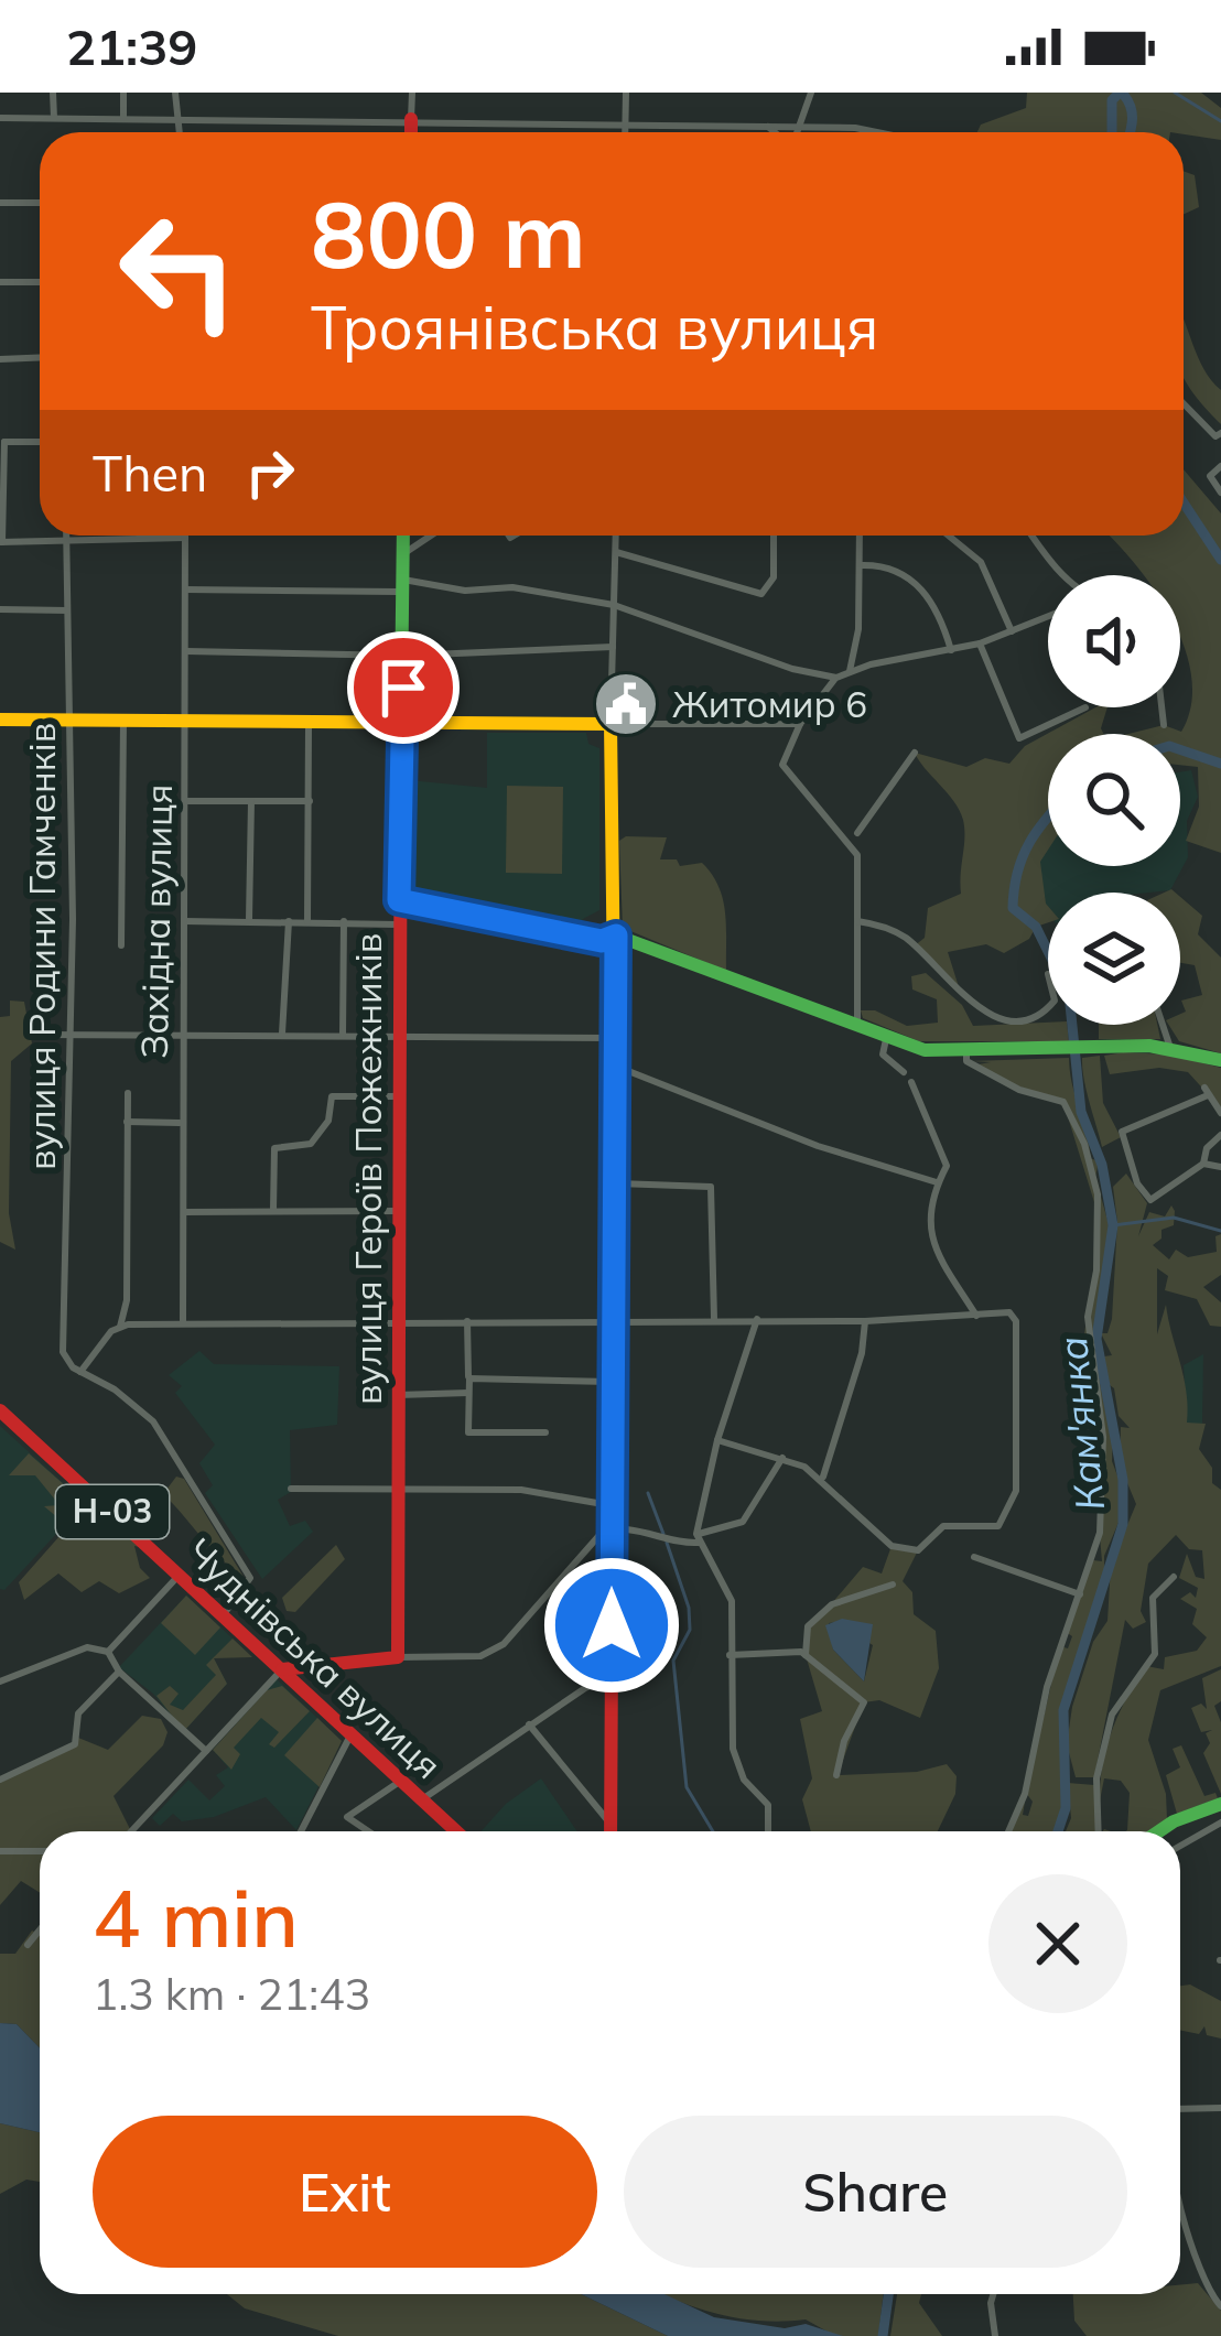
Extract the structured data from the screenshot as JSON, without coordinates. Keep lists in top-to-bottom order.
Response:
{
  "streets": {
    "street": [
      "Західна вулиця",
      "вулиця Родини Гамченків",
      "вулиця Героїв Пожежників",
      "Н-03",
      "Чуднівська вулиця"
    ]
  },
  "water": ["Кам'янка"],
  "places": {
    "public building": ["Житомир 6"]
  },
  "page": {
    "status": "21:39",
    "turn": ["800 m", "Троянівська вулиця"],
    "then": "Then",
    "heading": ["4 min", "1.3 km · 21:43"],
    "buttons": ["Exit", "Share"]
  }
}
